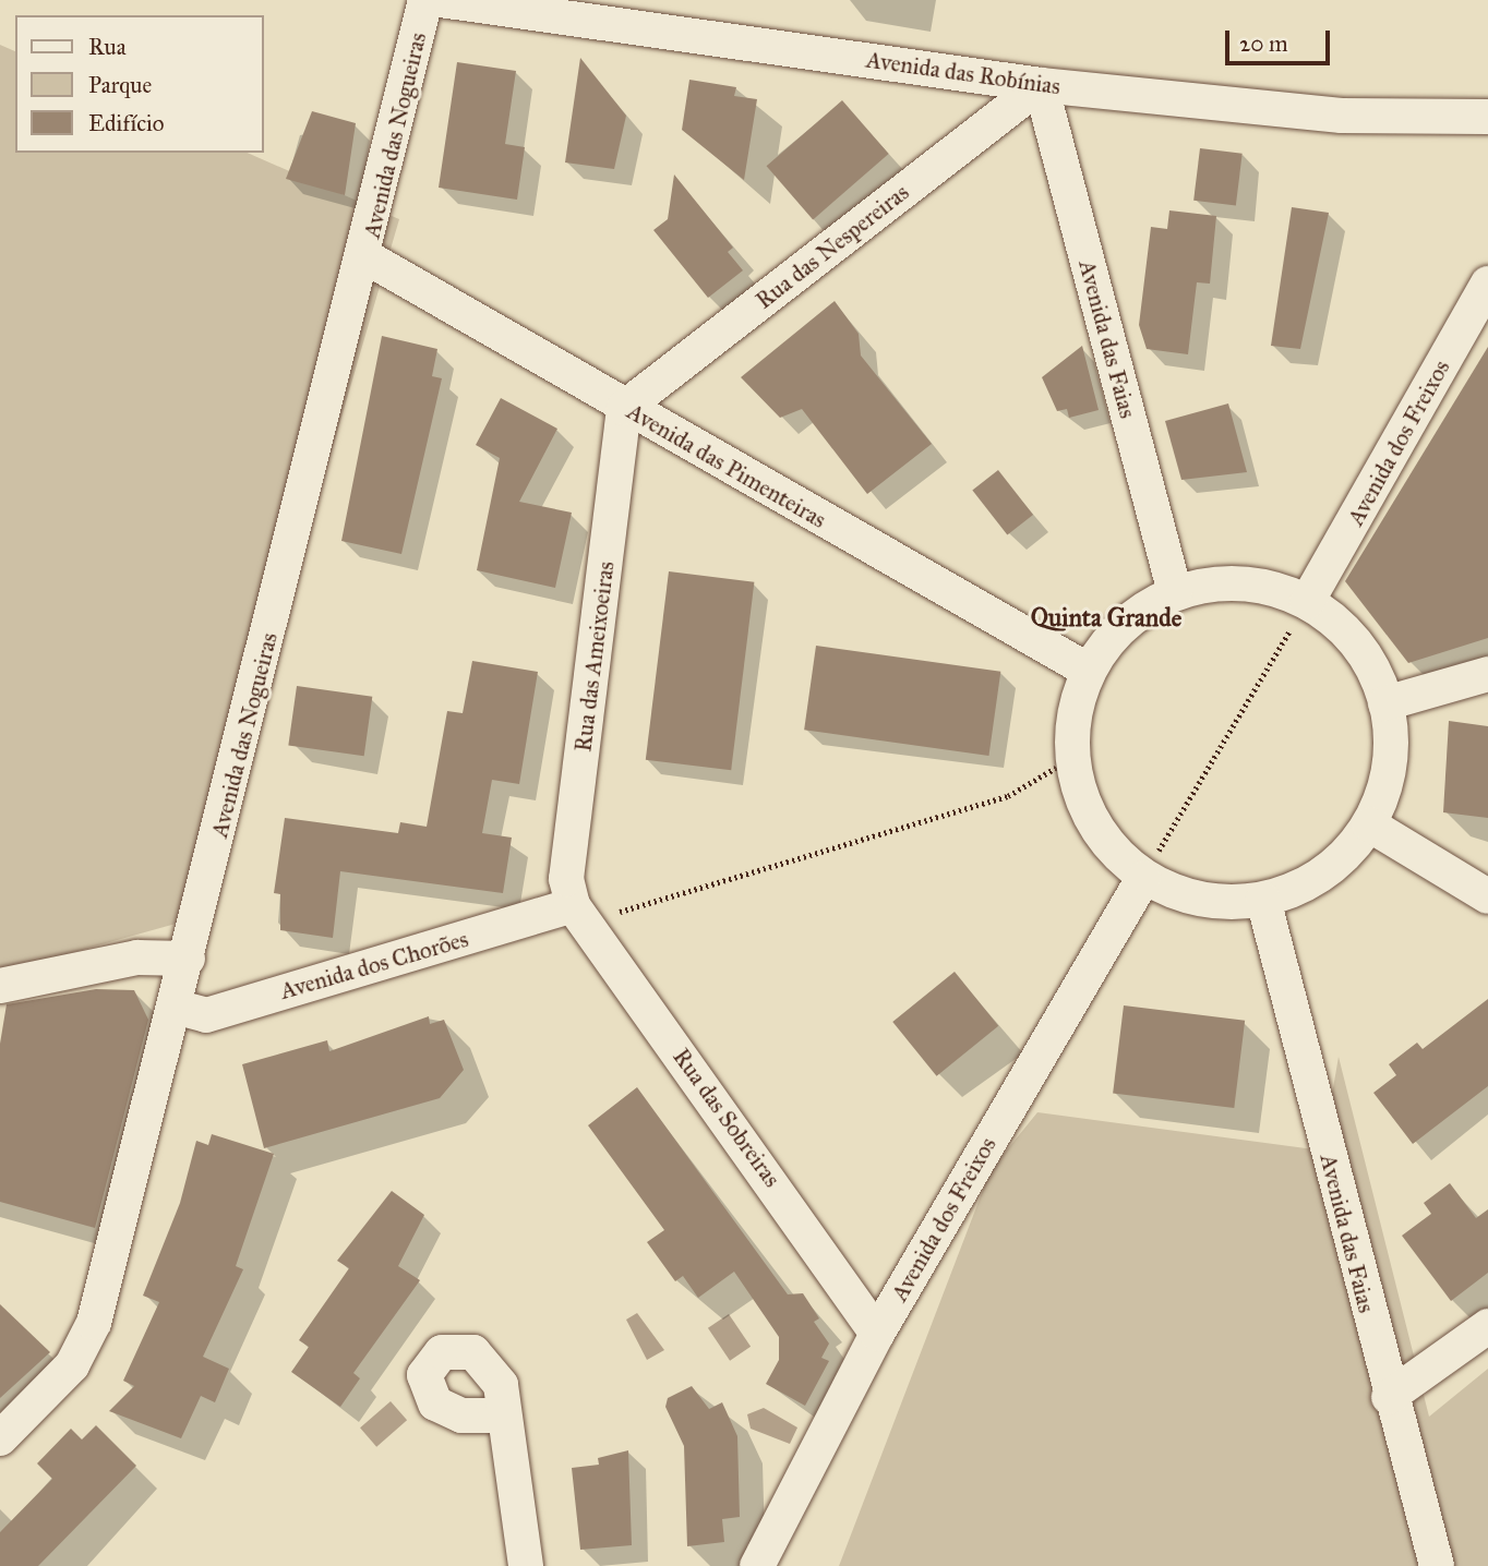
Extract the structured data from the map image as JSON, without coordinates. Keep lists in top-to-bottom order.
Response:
{
  "streets": {
    "street": [
      "Avenida das Robínias",
      "Avenida das Nogueiras",
      "Rua das Nespereiras",
      "Avenida das Faias",
      "Avenida dos Freixos",
      "Avenida das Pimenteiras",
      "Rua das Ameixoeiras",
      "Avenida dos Chorões",
      "Rua das Sobreiras"
    ]
  },
  "crossings": [
    ["Avenida das Robínias", "Rua das Nespereiras"],
    ["Avenida das Robínias", "Avenida das Faias"],
    ["Avenida das Nogueiras", "Avenida das Pimenteiras"],
    ["Avenida das Nogueiras", "Avenida dos Chorões"],
    ["Rua das Nespereiras", "Avenida das Faias"],
    ["Rua das Nespereiras", "Avenida das Pimenteiras"],
    ["Rua das Nespereiras", "Rua das Ameixoeiras"],
    ["Avenida dos Freixos", "Rua das Sobreiras"],
    ["Avenida das Pimenteiras", "Rua das Ameixoeiras"],
    ["Rua das Ameixoeiras", "Avenida dos Chorões"],
    ["Rua das Ameixoeiras", "Rua das Sobreiras"],
    ["Avenida dos Chorões", "Rua das Sobreiras"]
  ],
  "districts": ["Quinta Grande"],
  "legend": ["Rua", "Parque", "Edifício"],
  "scale_bar": "20 m"
}
